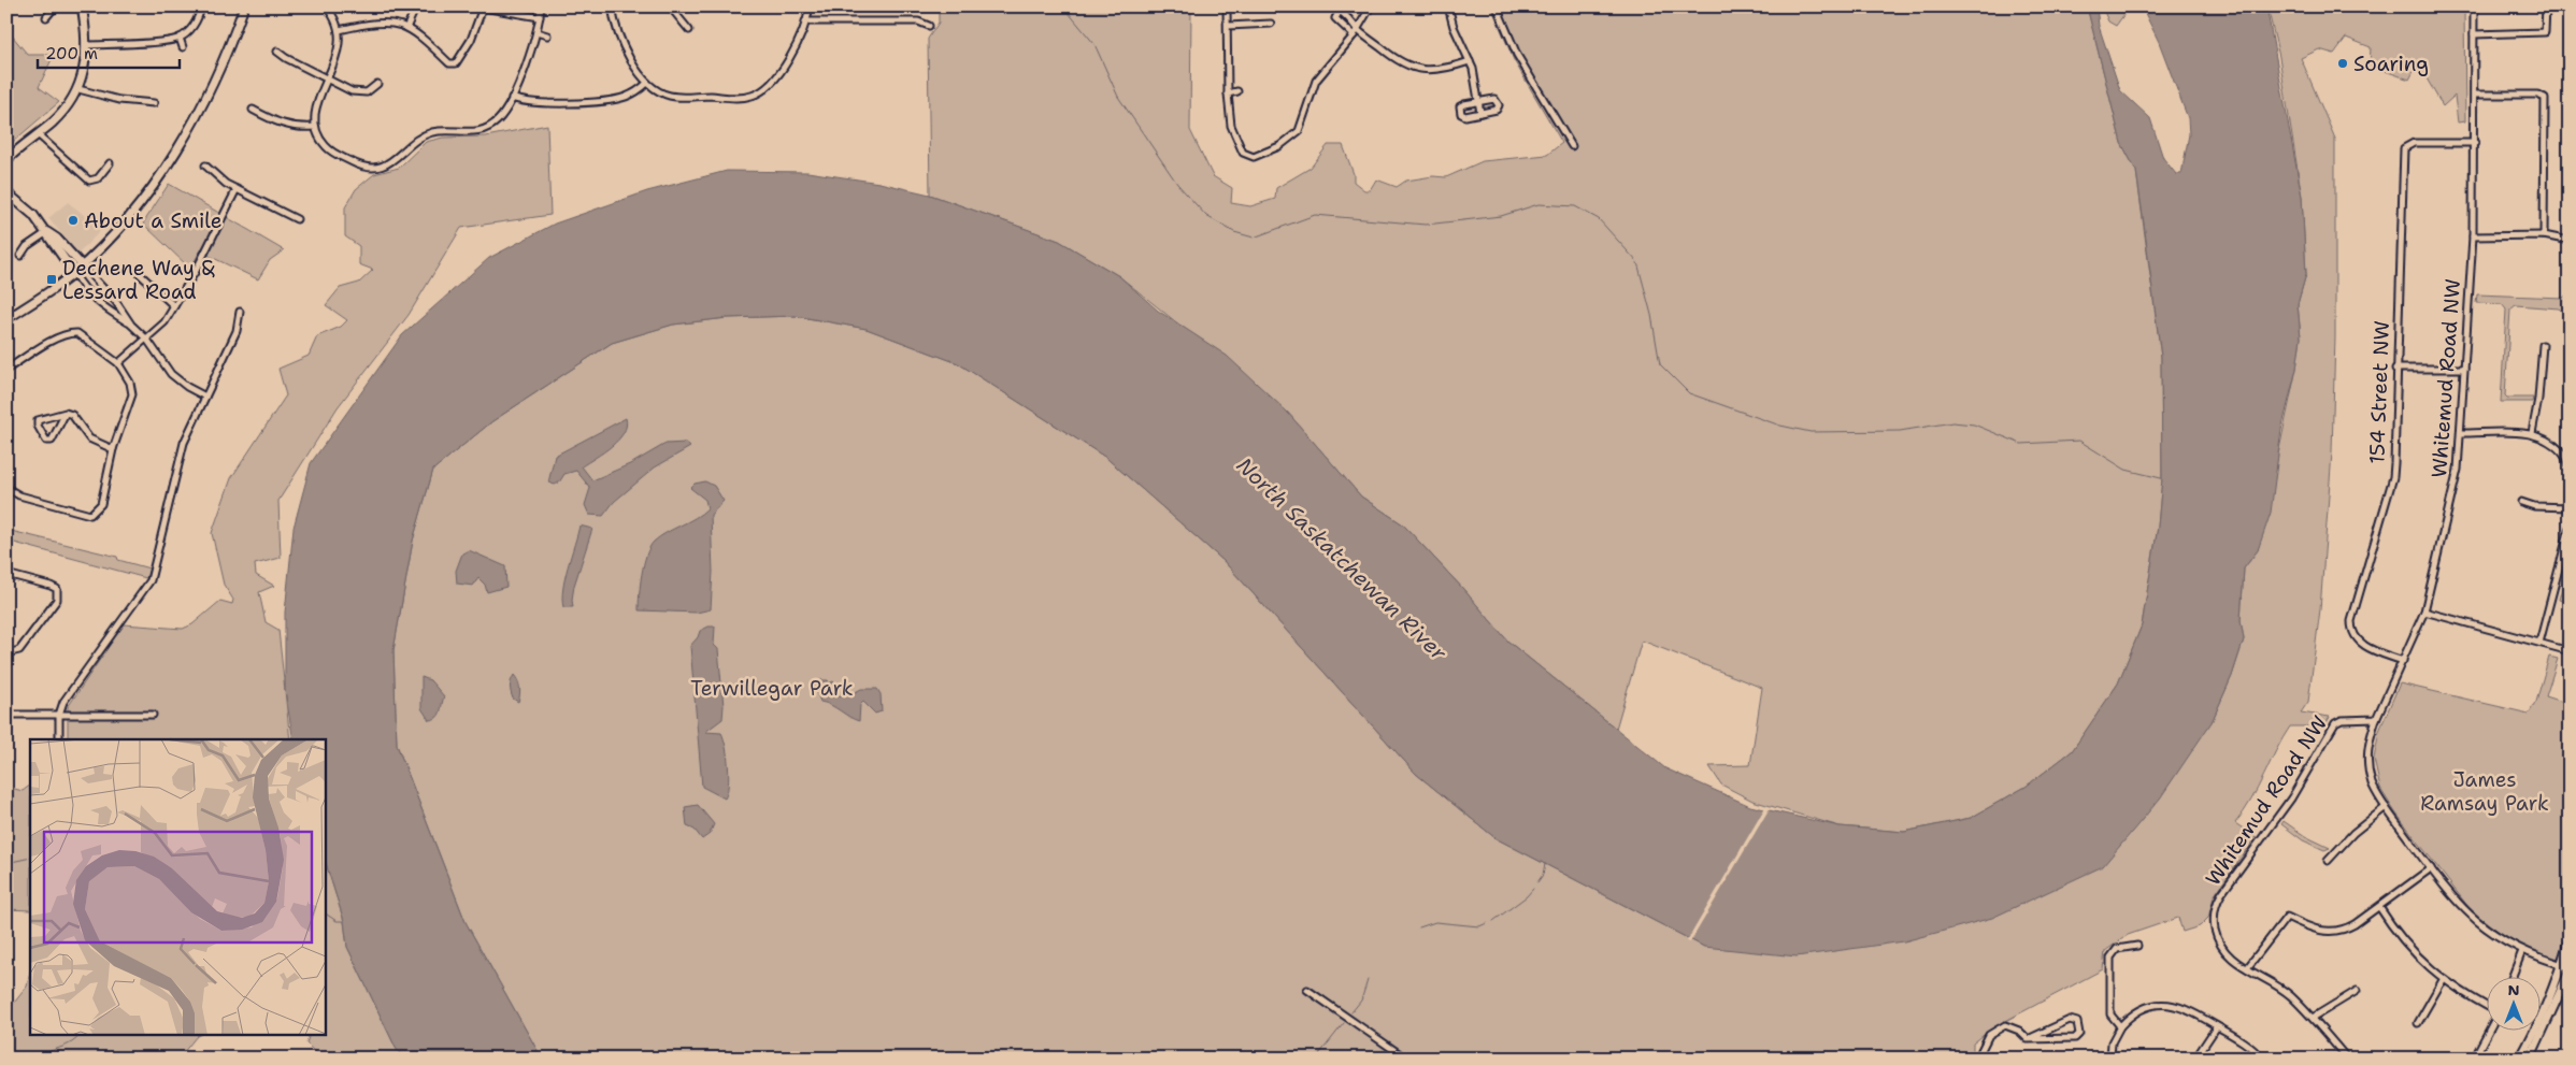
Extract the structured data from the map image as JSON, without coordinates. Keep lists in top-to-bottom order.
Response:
{
  "streets": {
    "street": ["Whitemud Road NW", "154 Street NW"]
  },
  "crossings": [
    ["Whitemud Road NW", "154 Street NW"]
  ],
  "water": ["North Saskatchewan River"],
  "parks": ["Terwillegar Park", "James Ramsay Park"],
  "places": {
    "other": ["Soaring", "About a Smile"],
    "transit": ["Dechene Way & Lessard Road"]
  },
  "scale_bar": "200 m",
  "north": "top"
}
